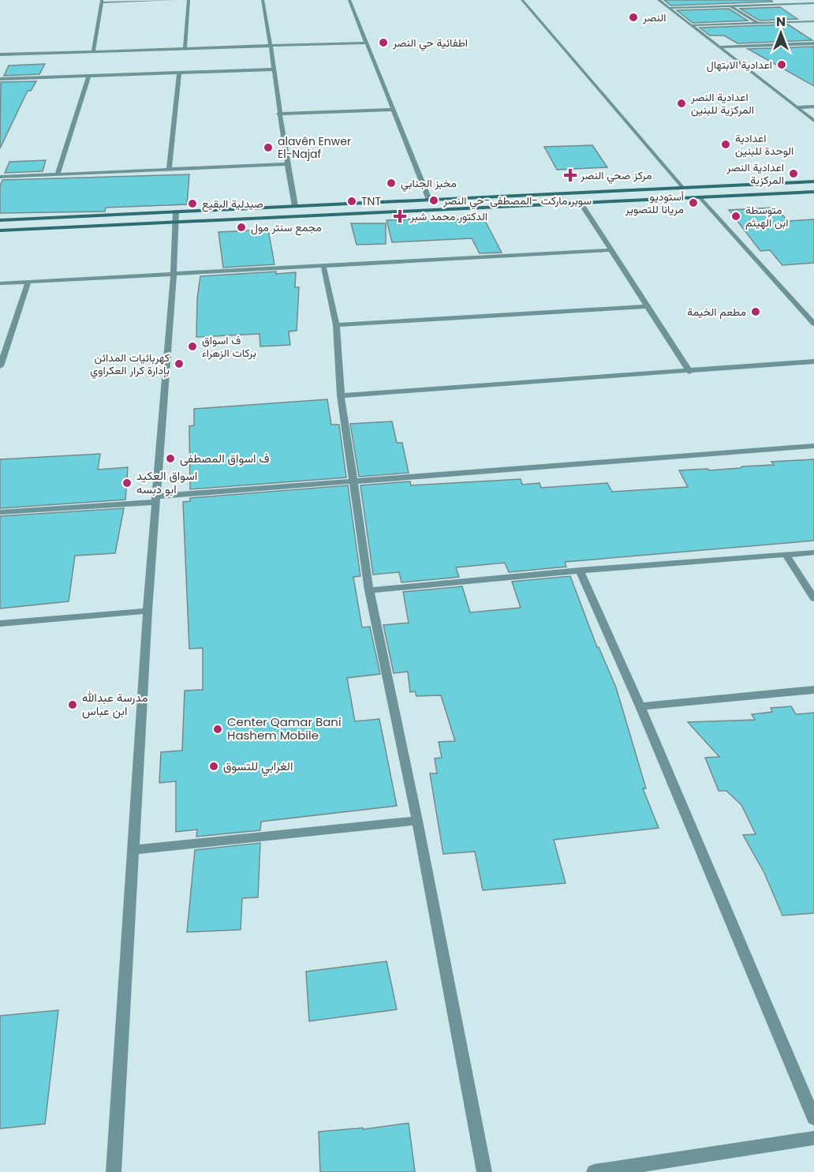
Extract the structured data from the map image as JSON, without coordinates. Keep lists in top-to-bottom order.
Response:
{
  "places": {
    "other": [
      "النصر",
      "اطفائية حي النصر",
      "اعدادية الابتهال",
      "اعدادية النصر المركزية للبنين",
      "اعدادية الوحدة للبنين",
      "alavên Enwer El-Najaf",
      "اعدادية النصر المركزية",
      "مخبز الجنابي",
      "سوبر ماركت -المصطفى-حي النصر",
      "TNT",
      "أستوديو مريانا للتصوير",
      "صيدلية البقيع",
      "متوسطة ابن الهيثم",
      "مجمع سنتر مول",
      "مطعم الخيمة",
      "ف اسواق بركات الزهراء",
      "كهربائيات المدائن بإدارة كرار العكراوي",
      "ف اسواق المصطفى",
      "اسواق العكيد ابو دبسه",
      "مدرسة عبدالله ابن عباس",
      "Center Qamar Bani Hashem Mobile",
      "الغرابي للتسوق"
    ],
    "health": ["مركز صحي النصر", "الدكتور محمد شبر"]
  },
  "north": "top"
}
